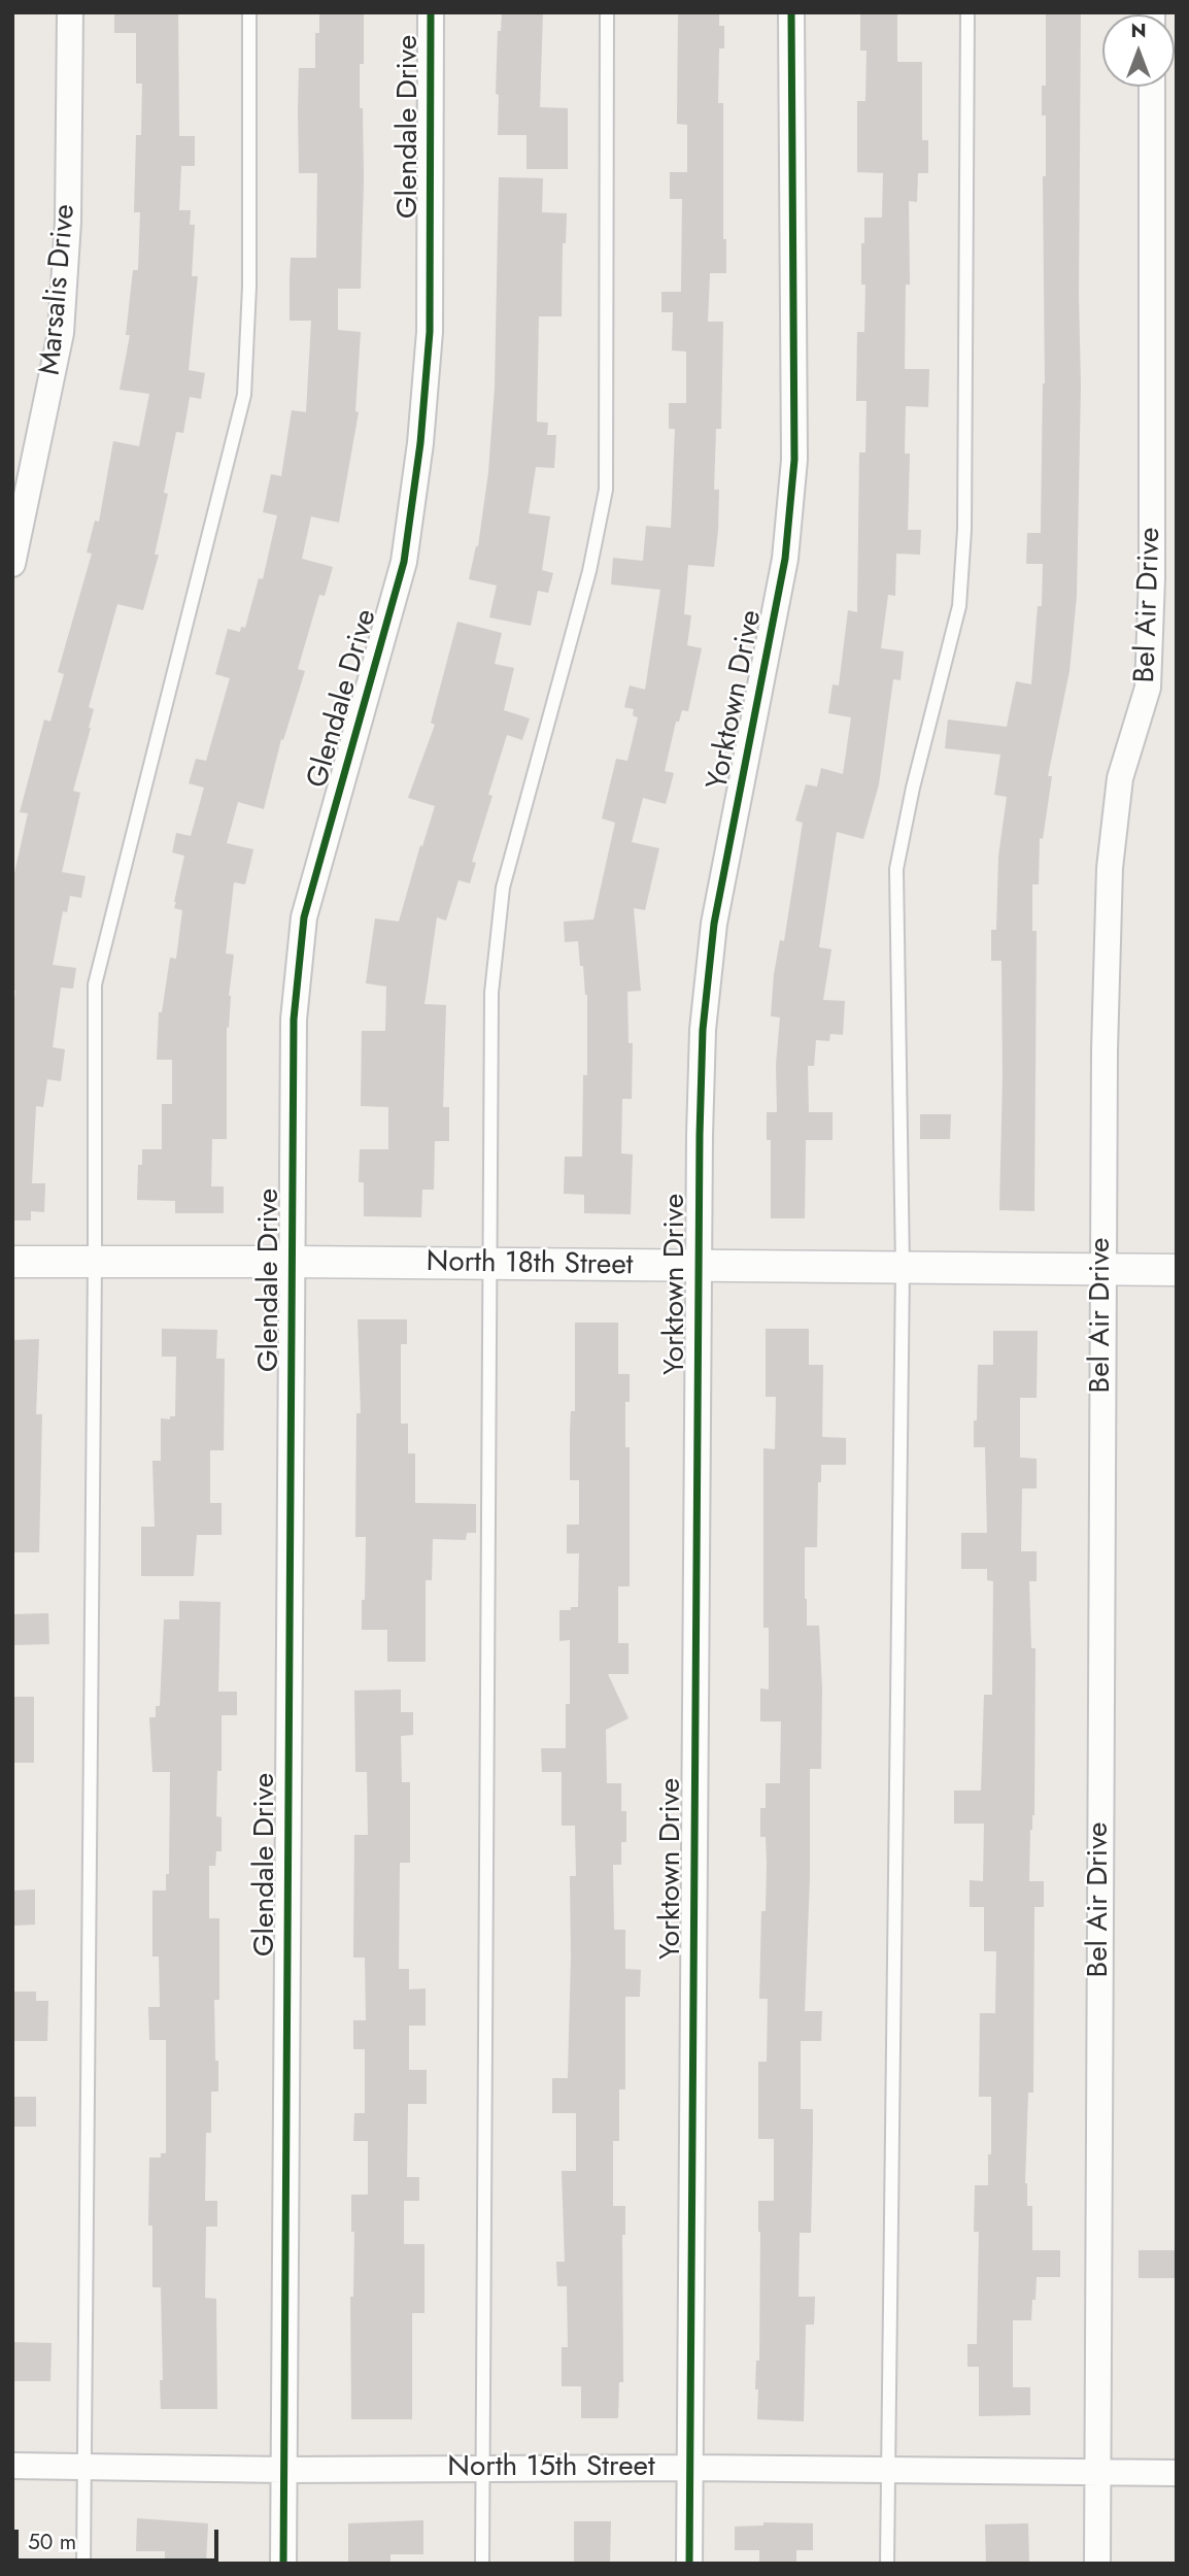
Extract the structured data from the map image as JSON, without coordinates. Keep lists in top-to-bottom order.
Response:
{
  "streets": {
    "street": [
      "Glendale Drive",
      "Marsalis Drive",
      "Bel Air Drive",
      "Yorktown Drive",
      "North 18th Street",
      "North 15th Street"
    ]
  },
  "crossings": [
    ["Glendale Drive", "North 18th Street"],
    ["Glendale Drive", "North 15th Street"],
    ["Bel Air Drive", "North 18th Street"],
    ["Bel Air Drive", "North 15th Street"],
    ["Yorktown Drive", "North 18th Street"],
    ["Yorktown Drive", "North 15th Street"]
  ],
  "scale_bar": "50 m",
  "north": "top"
}
